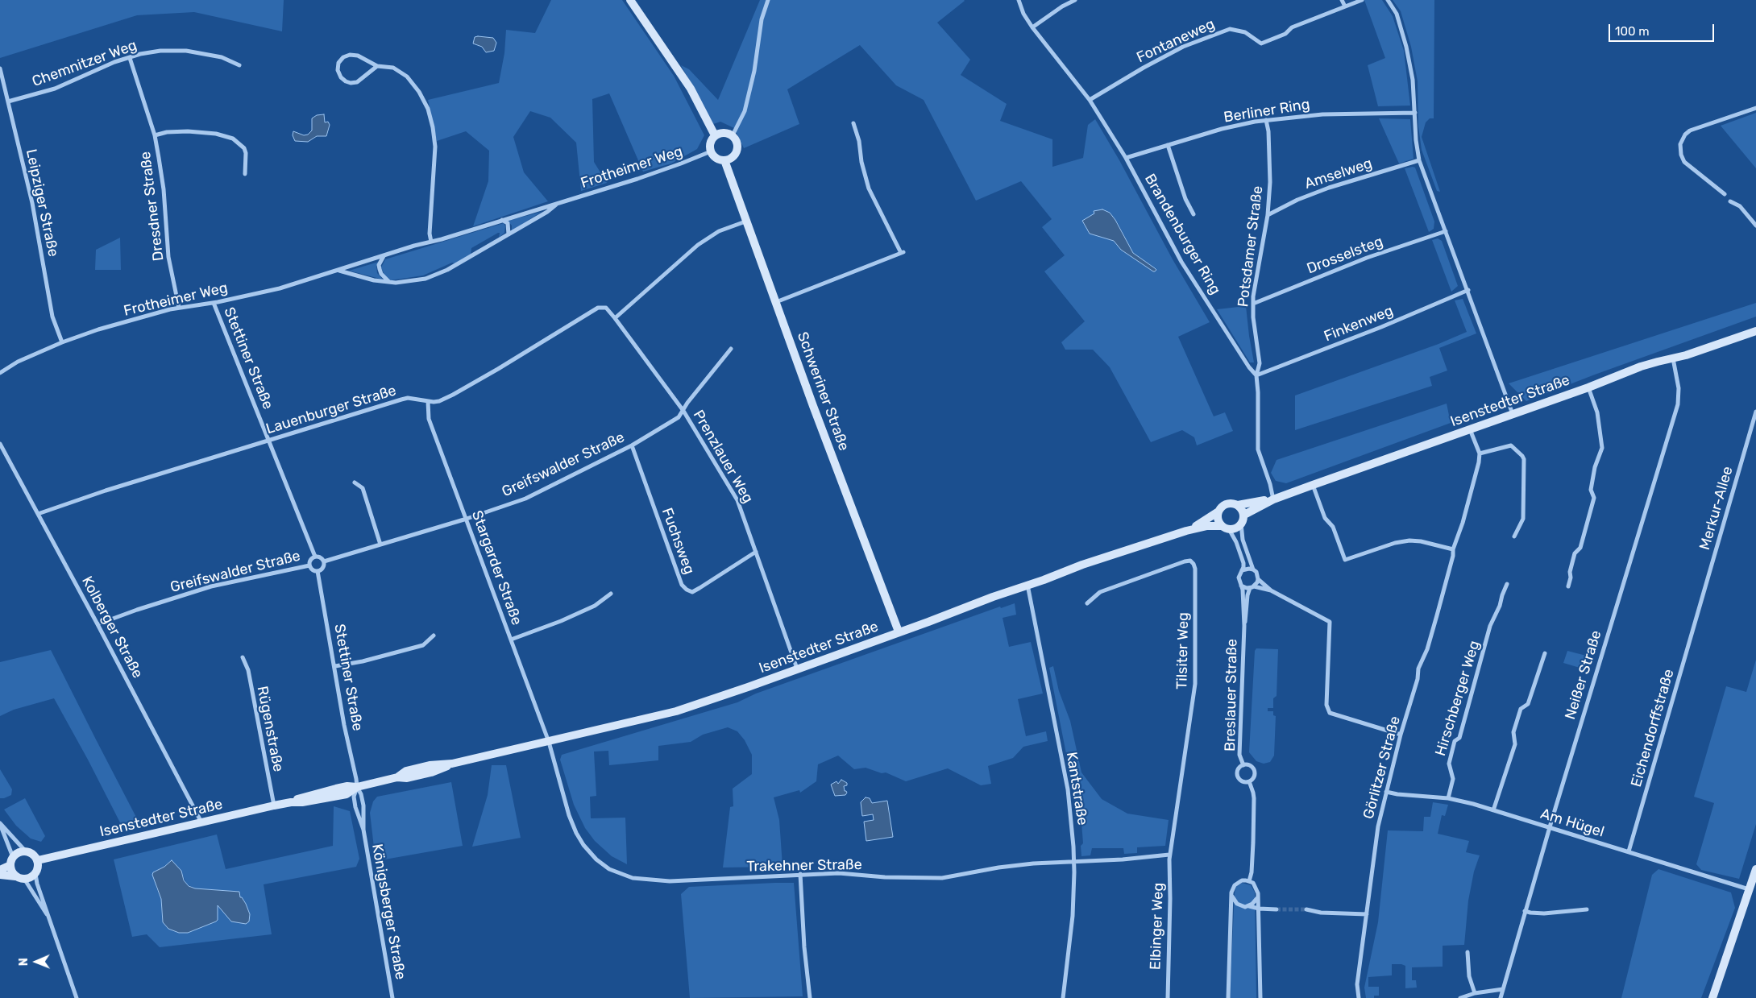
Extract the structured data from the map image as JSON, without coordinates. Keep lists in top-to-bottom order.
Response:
{
  "streets": {
    "street": [
      "Fontaneweg",
      "Chemnitzer Weg",
      "Berliner Ring",
      "Frotheimer Weg",
      "Amselweg",
      "Leipziger Straße",
      "Dresdner Straße",
      "Brandenburger Ring",
      "Potsdamer Straße",
      "Drosselsteg",
      "Finkenweg",
      "Stettiner Straße",
      "Schweriner Straße",
      "Isenstedter Straße",
      "Lauenburger Straße",
      "Prenzlauer Weg",
      "Greifswalder Straße",
      "Merkur-Allee",
      "Fuchsweg",
      "Stargarder Straße",
      "Kolberger Straße",
      "Tilsiter Weg",
      "Neißer Straße",
      "Breslauer Straße",
      "Hirschberger Weg",
      "Eichendorffstraße",
      "Rügenstraße",
      "Görlitzer Straße",
      "Kantstraße",
      "Am Hügel",
      "Trakehner Straße",
      "Königsberger Straße",
      "Elbinger Weg"
    ]
  },
  "crossings": [
    ["Fontaneweg", "Brandenburger Ring"],
    ["Chemnitzer Weg", "Leipziger Straße"],
    ["Chemnitzer Weg", "Dresdner Straße"],
    ["Berliner Ring", "Brandenburger Ring"],
    ["Berliner Ring", "Potsdamer Straße"],
    ["Frotheimer Weg", "Leipziger Straße"],
    ["Frotheimer Weg", "Dresdner Straße"],
    ["Frotheimer Weg", "Stettiner Straße"],
    ["Frotheimer Weg", "Schweriner Straße"],
    ["Amselweg", "Potsdamer Straße"],
    ["Brandenburger Ring", "Potsdamer Straße"],
    ["Brandenburger Ring", "Finkenweg"],
    ["Potsdamer Straße", "Drosselsteg"],
    ["Potsdamer Straße", "Finkenweg"],
    ["Stettiner Straße", "Isenstedter Straße"],
    ["Stettiner Straße", "Lauenburger Straße"],
    ["Stettiner Straße", "Greifswalder Straße"],
    ["Stettiner Straße", "Königsberger Straße"],
    ["Schweriner Straße", "Isenstedter Straße"],
    ["Isenstedter Straße", "Prenzlauer Weg"],
    ["Isenstedter Straße", "Stargarder Straße"],
    ["Isenstedter Straße", "Kolberger Straße"],
    ["Isenstedter Straße", "Neißer Straße"],
    ["Isenstedter Straße", "Rügenstraße"],
    ["Isenstedter Straße", "Kantstraße"],
    ["Isenstedter Straße", "Trakehner Straße"],
    ["Isenstedter Straße", "Königsberger Straße"],
    ["Lauenburger Straße", "Prenzlauer Weg"],
    ["Lauenburger Straße", "Stargarder Straße"],
    ["Lauenburger Straße", "Kolberger Straße"],
    ["Prenzlauer Weg", "Greifswalder Straße"],
    ["Prenzlauer Weg", "Fuchsweg"],
    ["Greifswalder Straße", "Fuchsweg"],
    ["Greifswalder Straße", "Stargarder Straße"],
    ["Greifswalder Straße", "Kolberger Straße"],
    ["Merkur-Allee", "Eichendorffstraße"],
    ["Stargarder Straße", "Trakehner Straße"],
    ["Tilsiter Weg", "Trakehner Straße"],
    ["Tilsiter Weg", "Elbinger Weg"],
    ["Neißer Straße", "Am Hügel"],
    ["Hirschberger Weg", "Am Hügel"],
    ["Eichendorffstraße", "Am Hügel"],
    ["Görlitzer Straße", "Am Hügel"],
    ["Kantstraße", "Trakehner Straße"],
    ["Trakehner Straße", "Elbinger Weg"]
  ],
  "scale_bar": "100 m",
  "north": "left"
}
